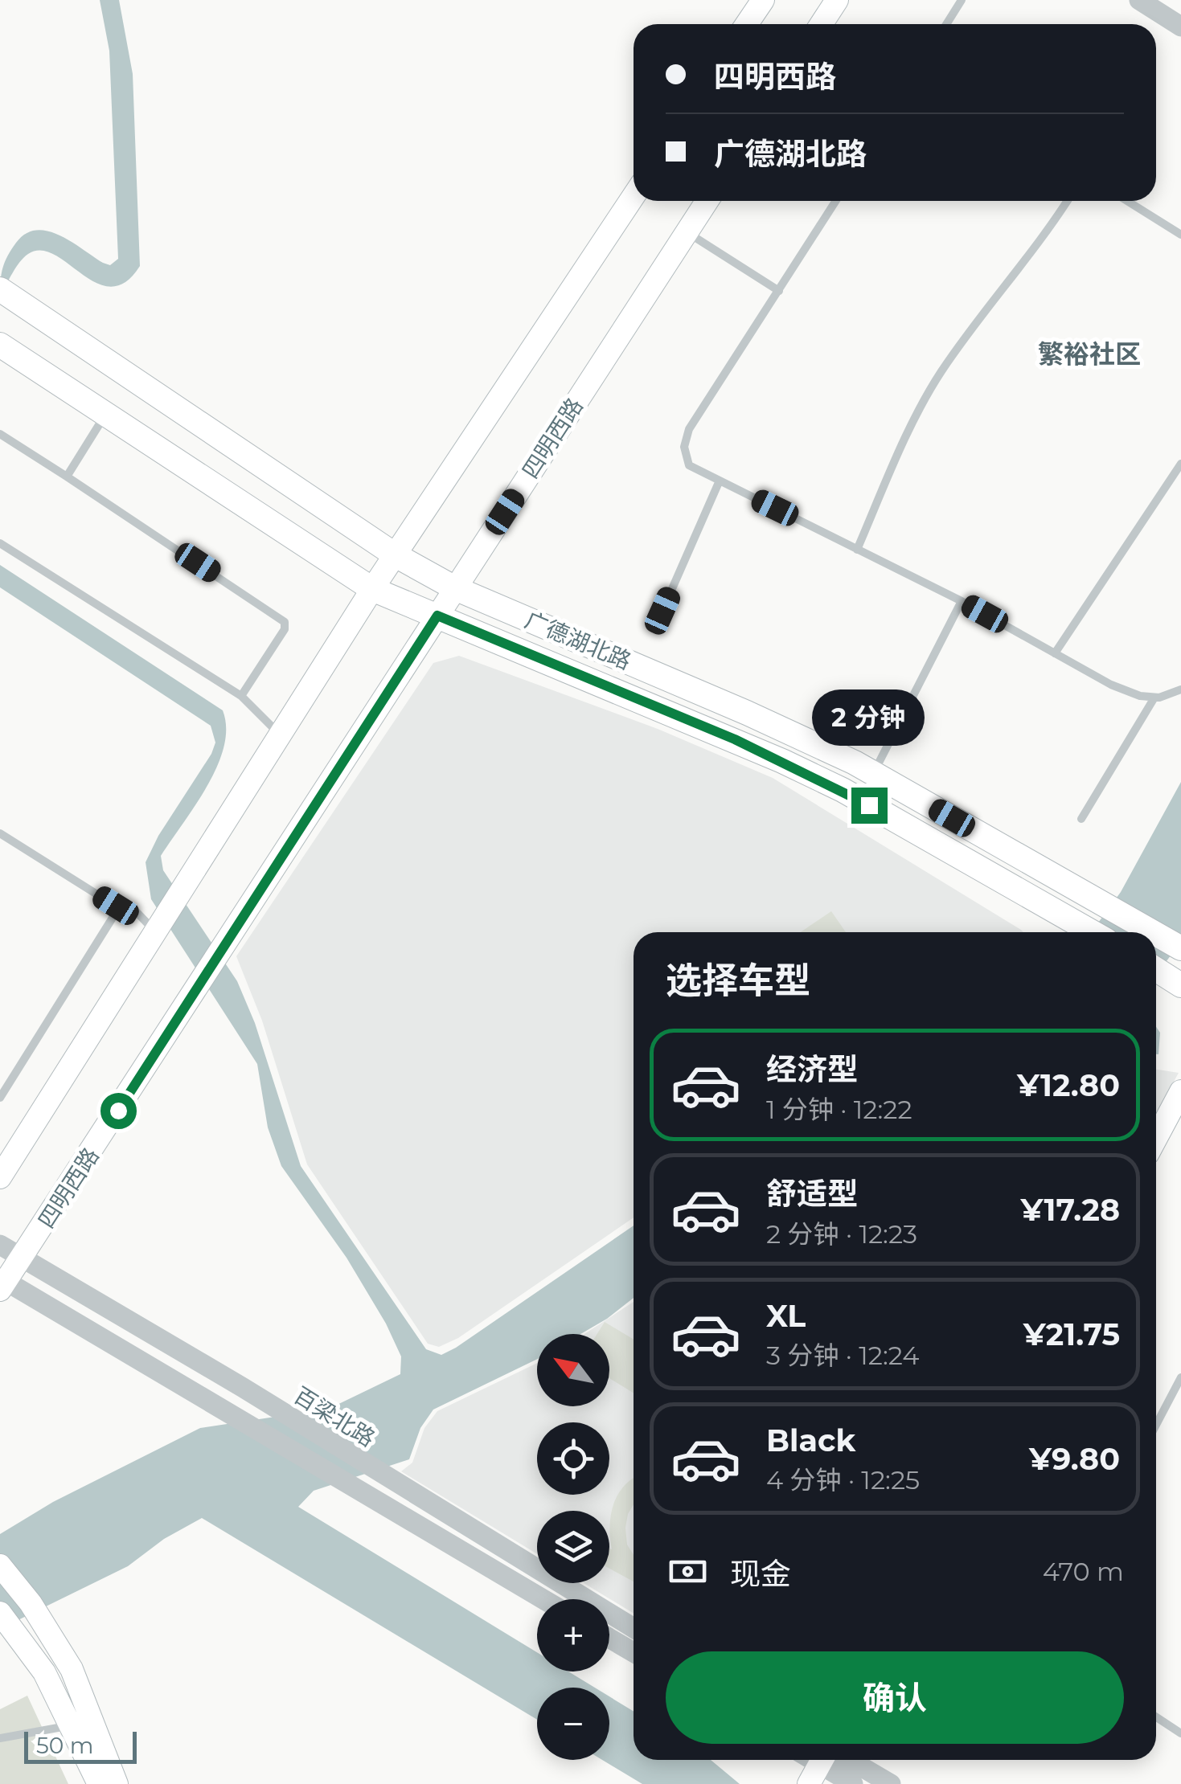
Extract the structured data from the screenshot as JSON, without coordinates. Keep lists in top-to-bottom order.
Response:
{
  "streets": {
    "main road": ["四明西路", "广德湖北路"],
    "street": ["百梁北路"]
  },
  "crossings": [
    ["四明西路", "广德湖北路"],
    ["四明西路", "百梁北路"]
  ],
  "districts": ["繁裕社区"],
  "scale_bar": "50 m",
  "north": "top left",
  "page": {
    "banner": ["四明西路", "广德湖北路"],
    "bubble": "2 分钟",
    "heading": "选择车型",
    "list": [
      {
        "name": "经济型",
        "note": "1 分钟 · 12:22",
        "value": "¥12.80"
      },
      {
        "name": "舒适型",
        "note": "2 分钟 · 12:23",
        "value": "¥17.28"
      },
      {
        "name": "XL",
        "note": "3 分钟 · 12:24",
        "value": "¥21.75"
      },
      {
        "name": "Black",
        "note": "4 分钟 · 12:25",
        "value": "¥9.80"
      }
    ],
    "map_buttons": ["+", "−"],
    "pay": ["现金", "470 m"],
    "buttons": "确认",
    "scale": "50 m"
  }
}
